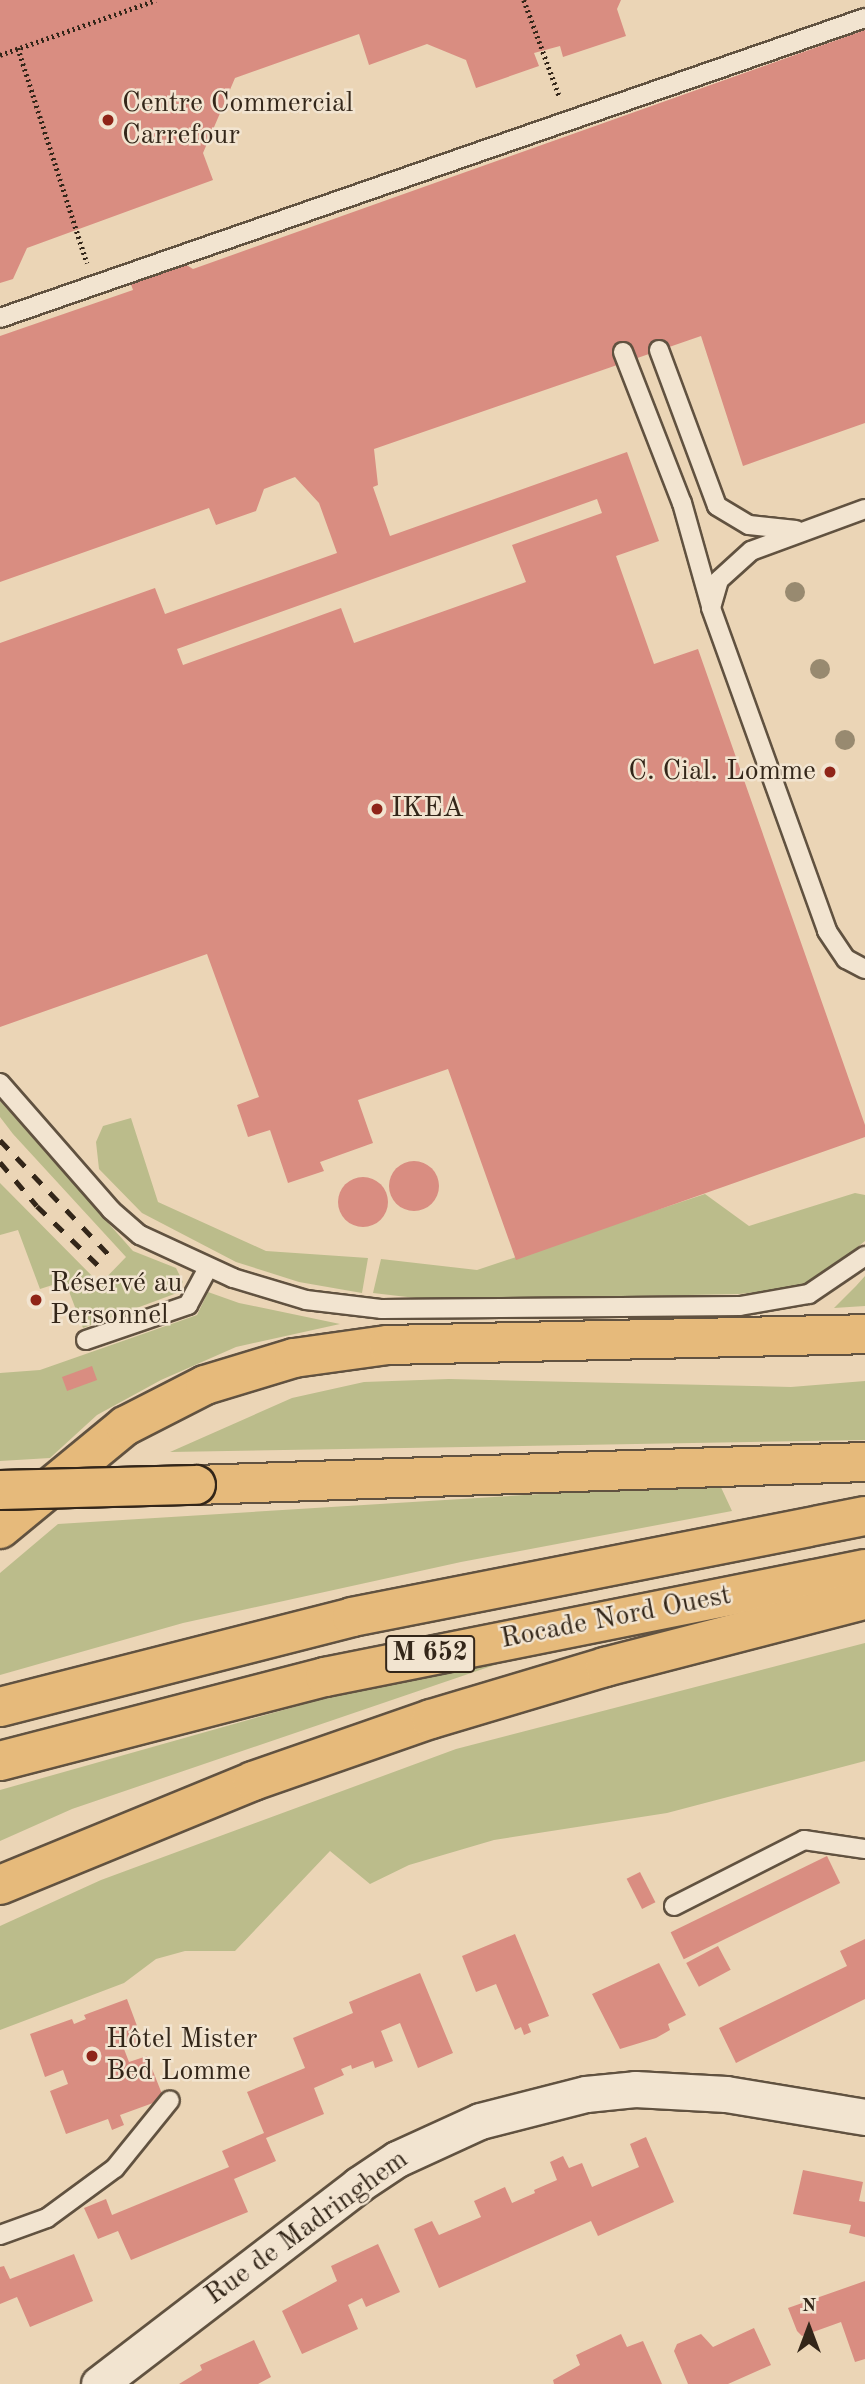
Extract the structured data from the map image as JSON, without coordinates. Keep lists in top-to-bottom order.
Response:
{
  "streets": {
    "highway": ["Rocade Nord Ouest", "M 652"],
    "street": ["Rue de Madringhem"]
  },
  "places": [
    "Centre Commercial Carrefour",
    "C. Cial. Lomme",
    "IKEA",
    "Réservé au Personnel",
    "Hôtel Mister Bed Lomme"
  ],
  "north": "top"
}
